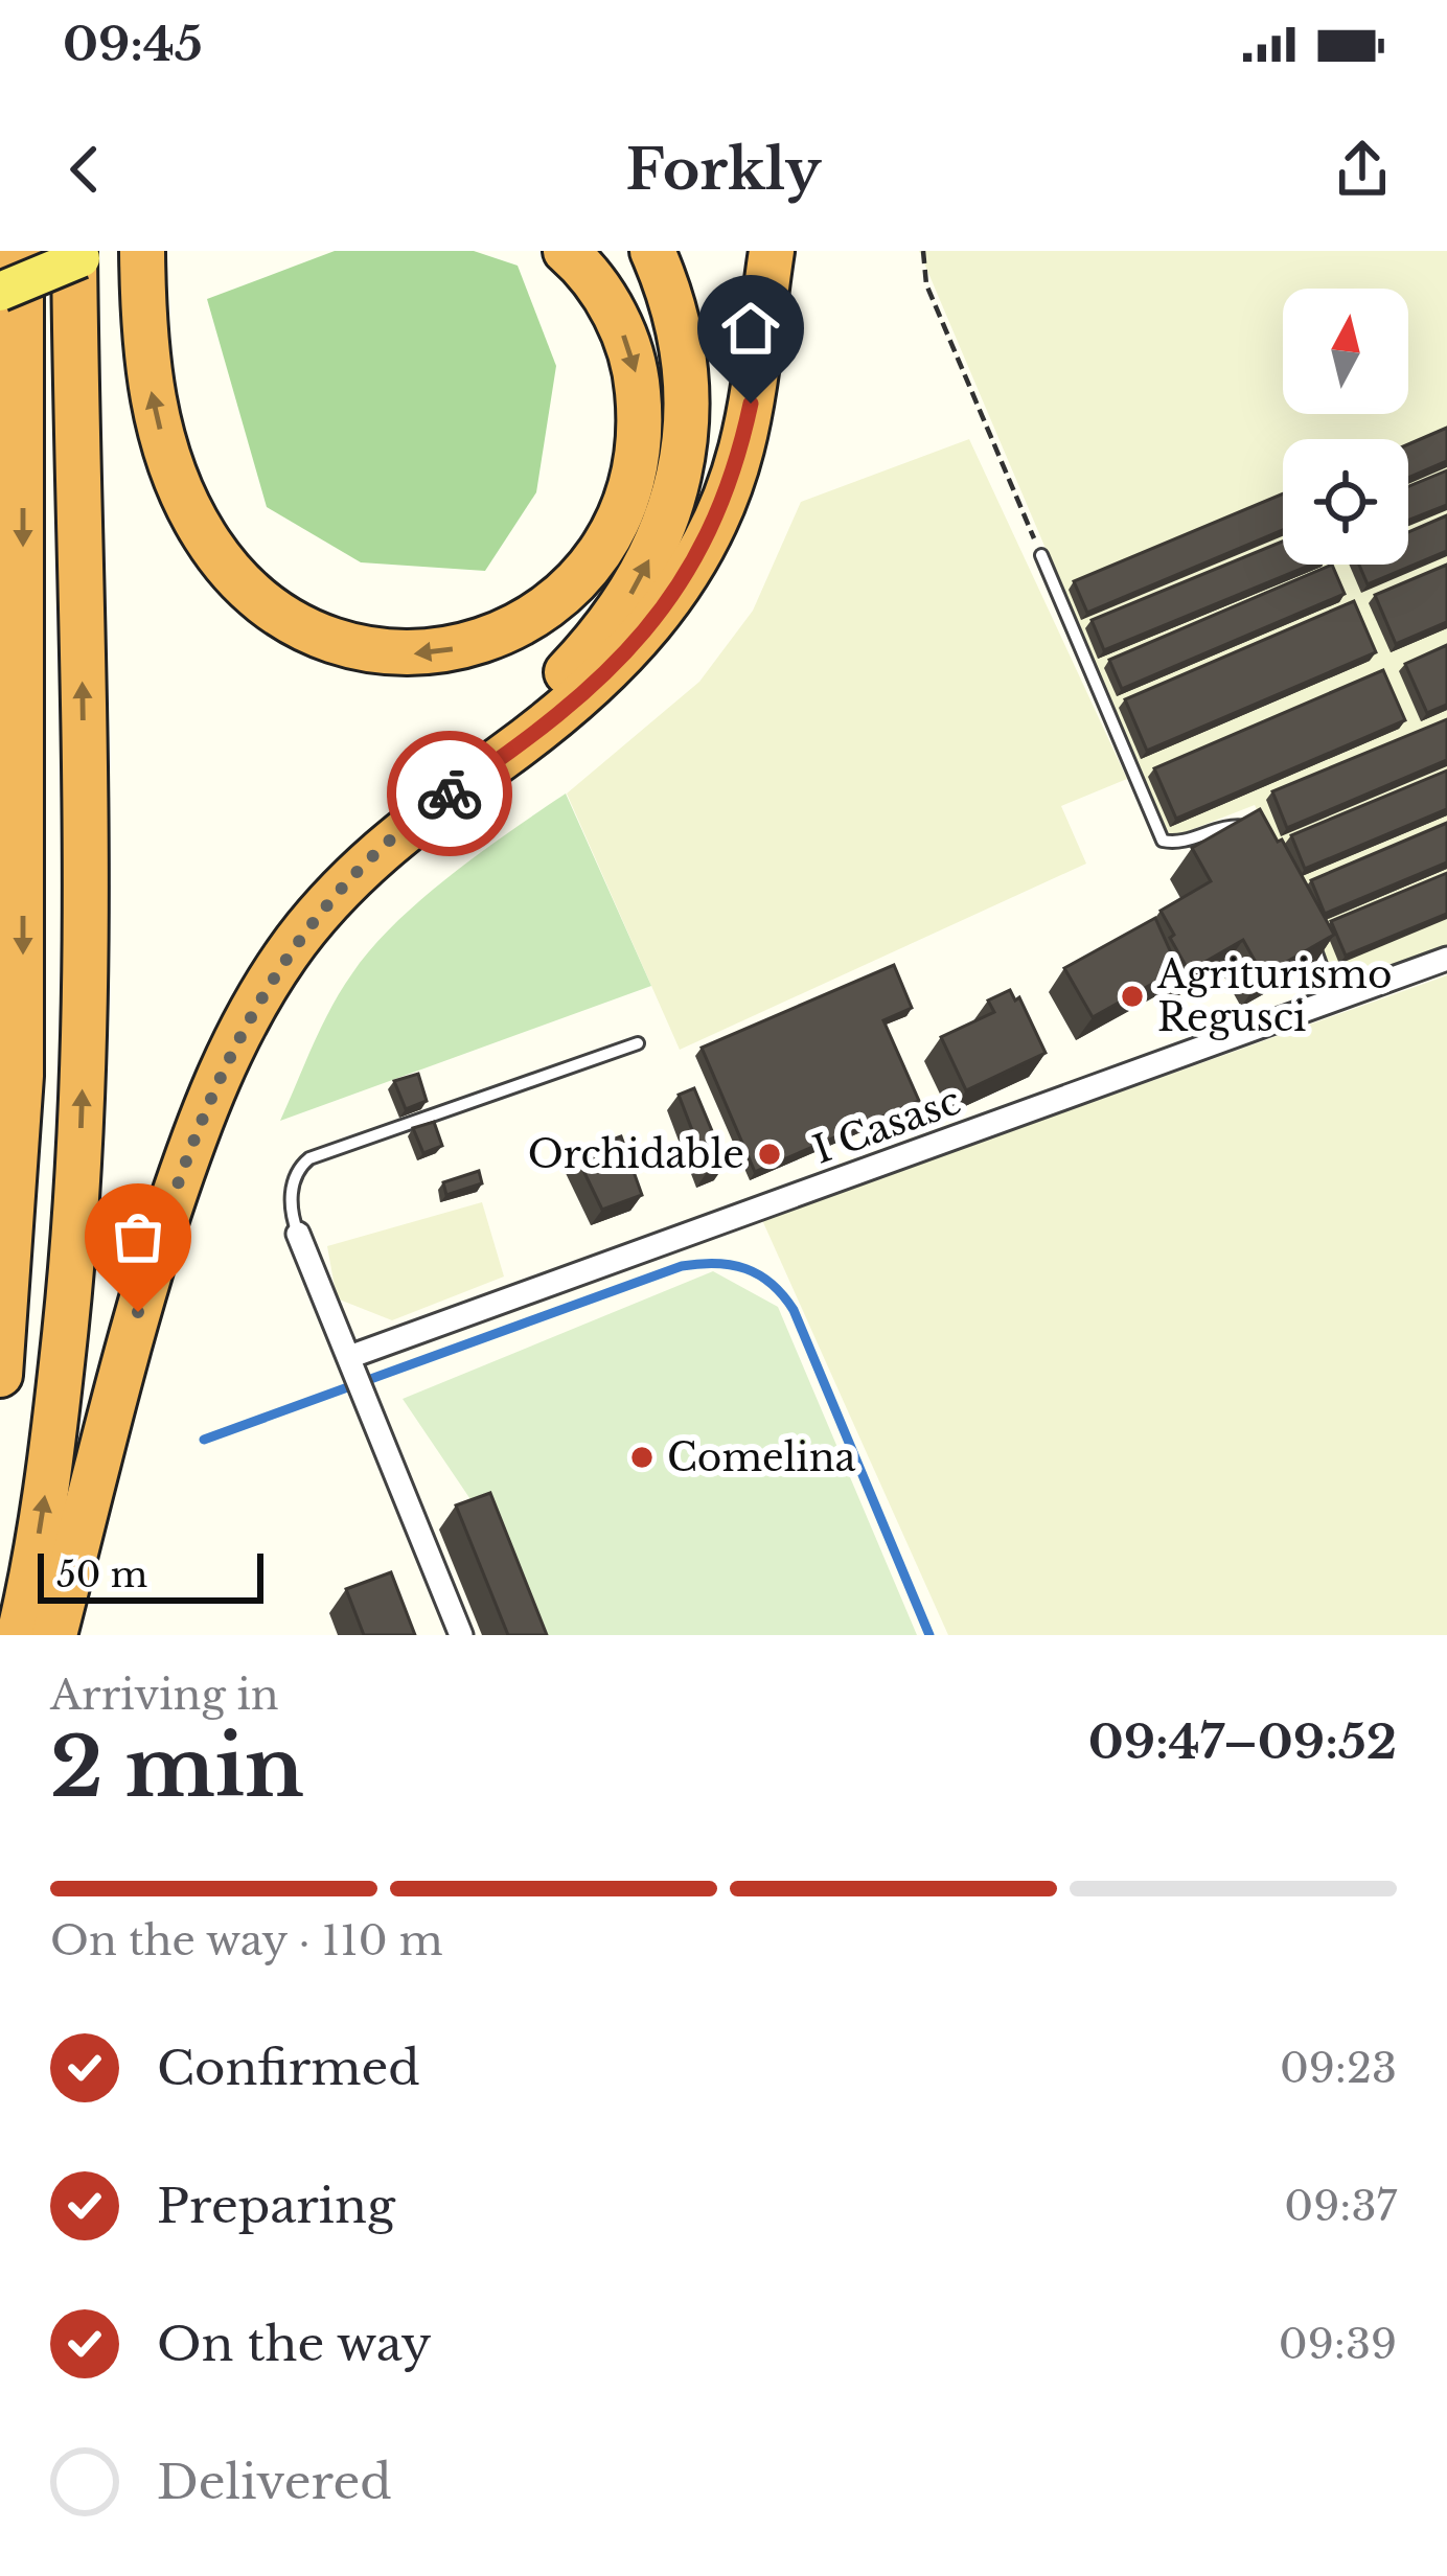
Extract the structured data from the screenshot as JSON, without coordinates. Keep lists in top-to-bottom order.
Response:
{
  "streets": {
    "street": ["I Casasc"]
  },
  "places": ["Agriturismo Regusci", "Orchidable", "Comelina"],
  "scale_bar": "50 m",
  "north": "top",
  "page": {
    "status": "09:45",
    "header": "Forkly",
    "scale": "50 m",
    "heading": ["2 min", "Arriving in", "09:47–09:52"],
    "bar": "On the way · 110 m",
    "list": [
      ["Confirmed", "09:23"],
      ["Preparing", "09:37"],
      ["On the way", "09:39"],
      "Delivered"
    ]
  }
}
